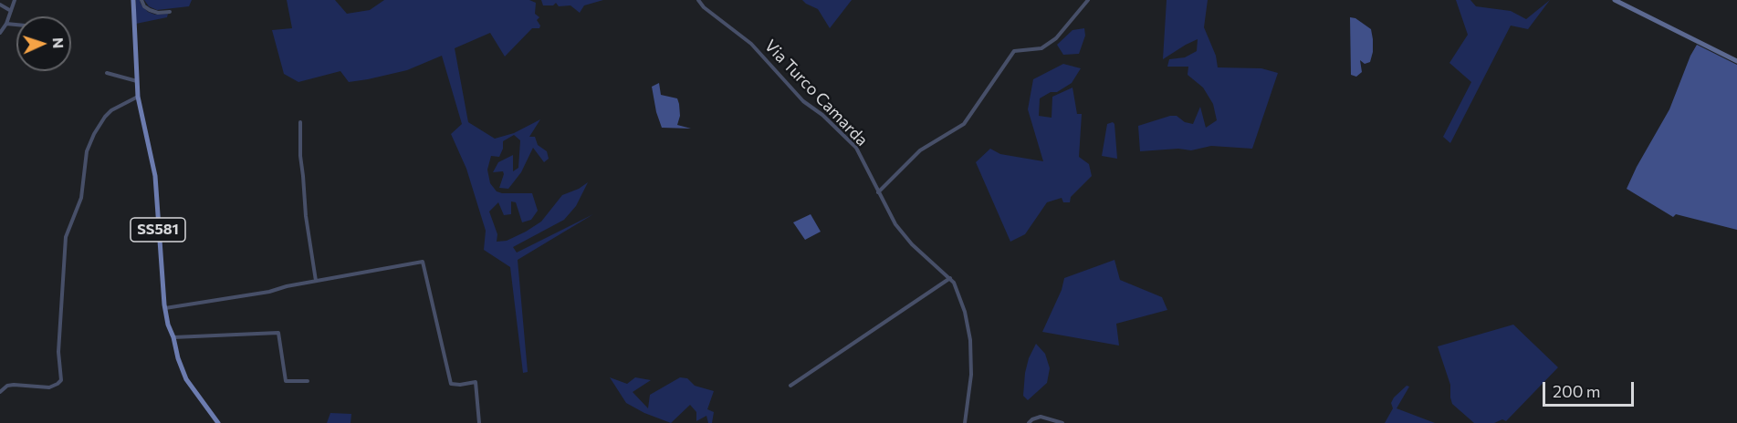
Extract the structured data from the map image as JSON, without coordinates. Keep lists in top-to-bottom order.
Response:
{
  "streets": {
    "main road": ["SS581"],
    "street": ["Via Turco Camarda"]
  },
  "scale_bar": "200 m",
  "north": "right"
}
